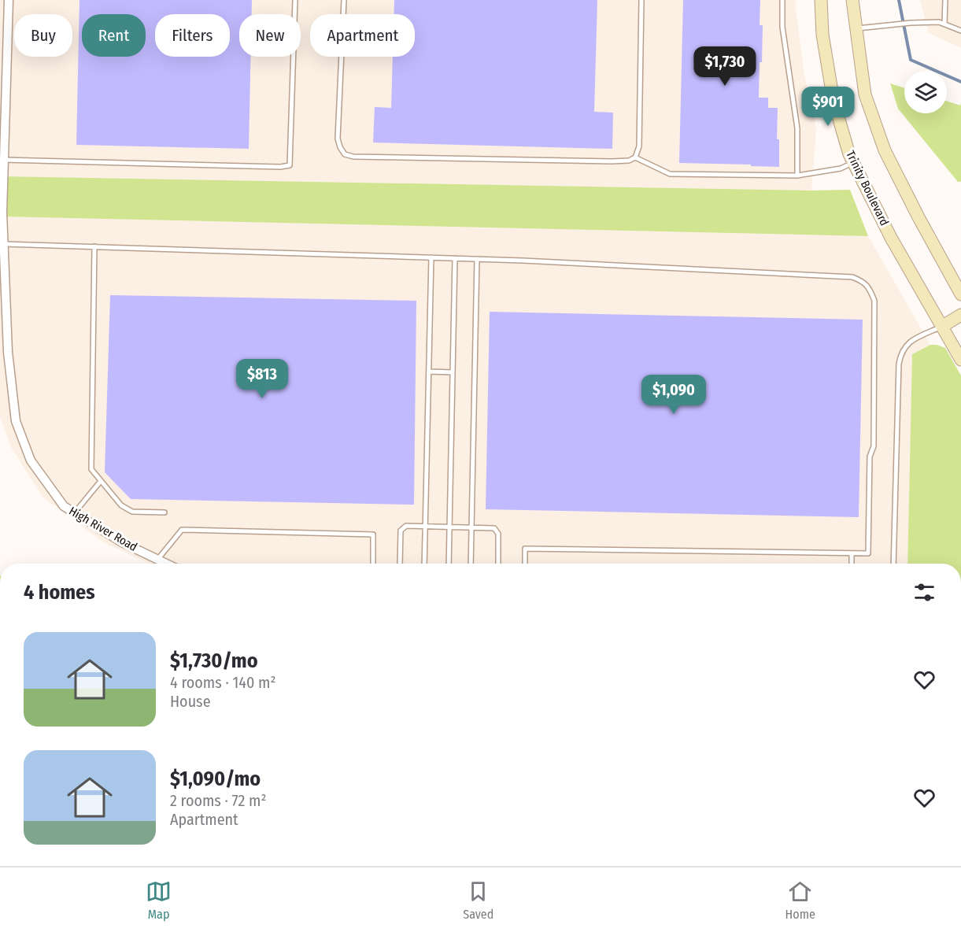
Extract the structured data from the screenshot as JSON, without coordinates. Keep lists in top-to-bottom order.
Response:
{
  "streets": {
    "main road": ["Trinity Boulevard"],
    "street": ["High River Road"]
  },
  "page": {
    "chip": [
      "Buy",
      "Rent",
      "Filters",
      "New",
      "Apartment"
    ],
    "price": [
      "$1,730",
      "$901",
      "$813",
      "$1,090"
    ],
    "heading": "4 homes",
    "list": [
      {
        "name": "$1,730/mo",
        "note": "4 rooms · 140 m² · House"
      },
      {
        "name": "$1,090/mo",
        "note": "2 rooms · 72 m² · Apartment"
      }
    ],
    "tabs": ["Map", "Saved", "Home"]
  }
}
